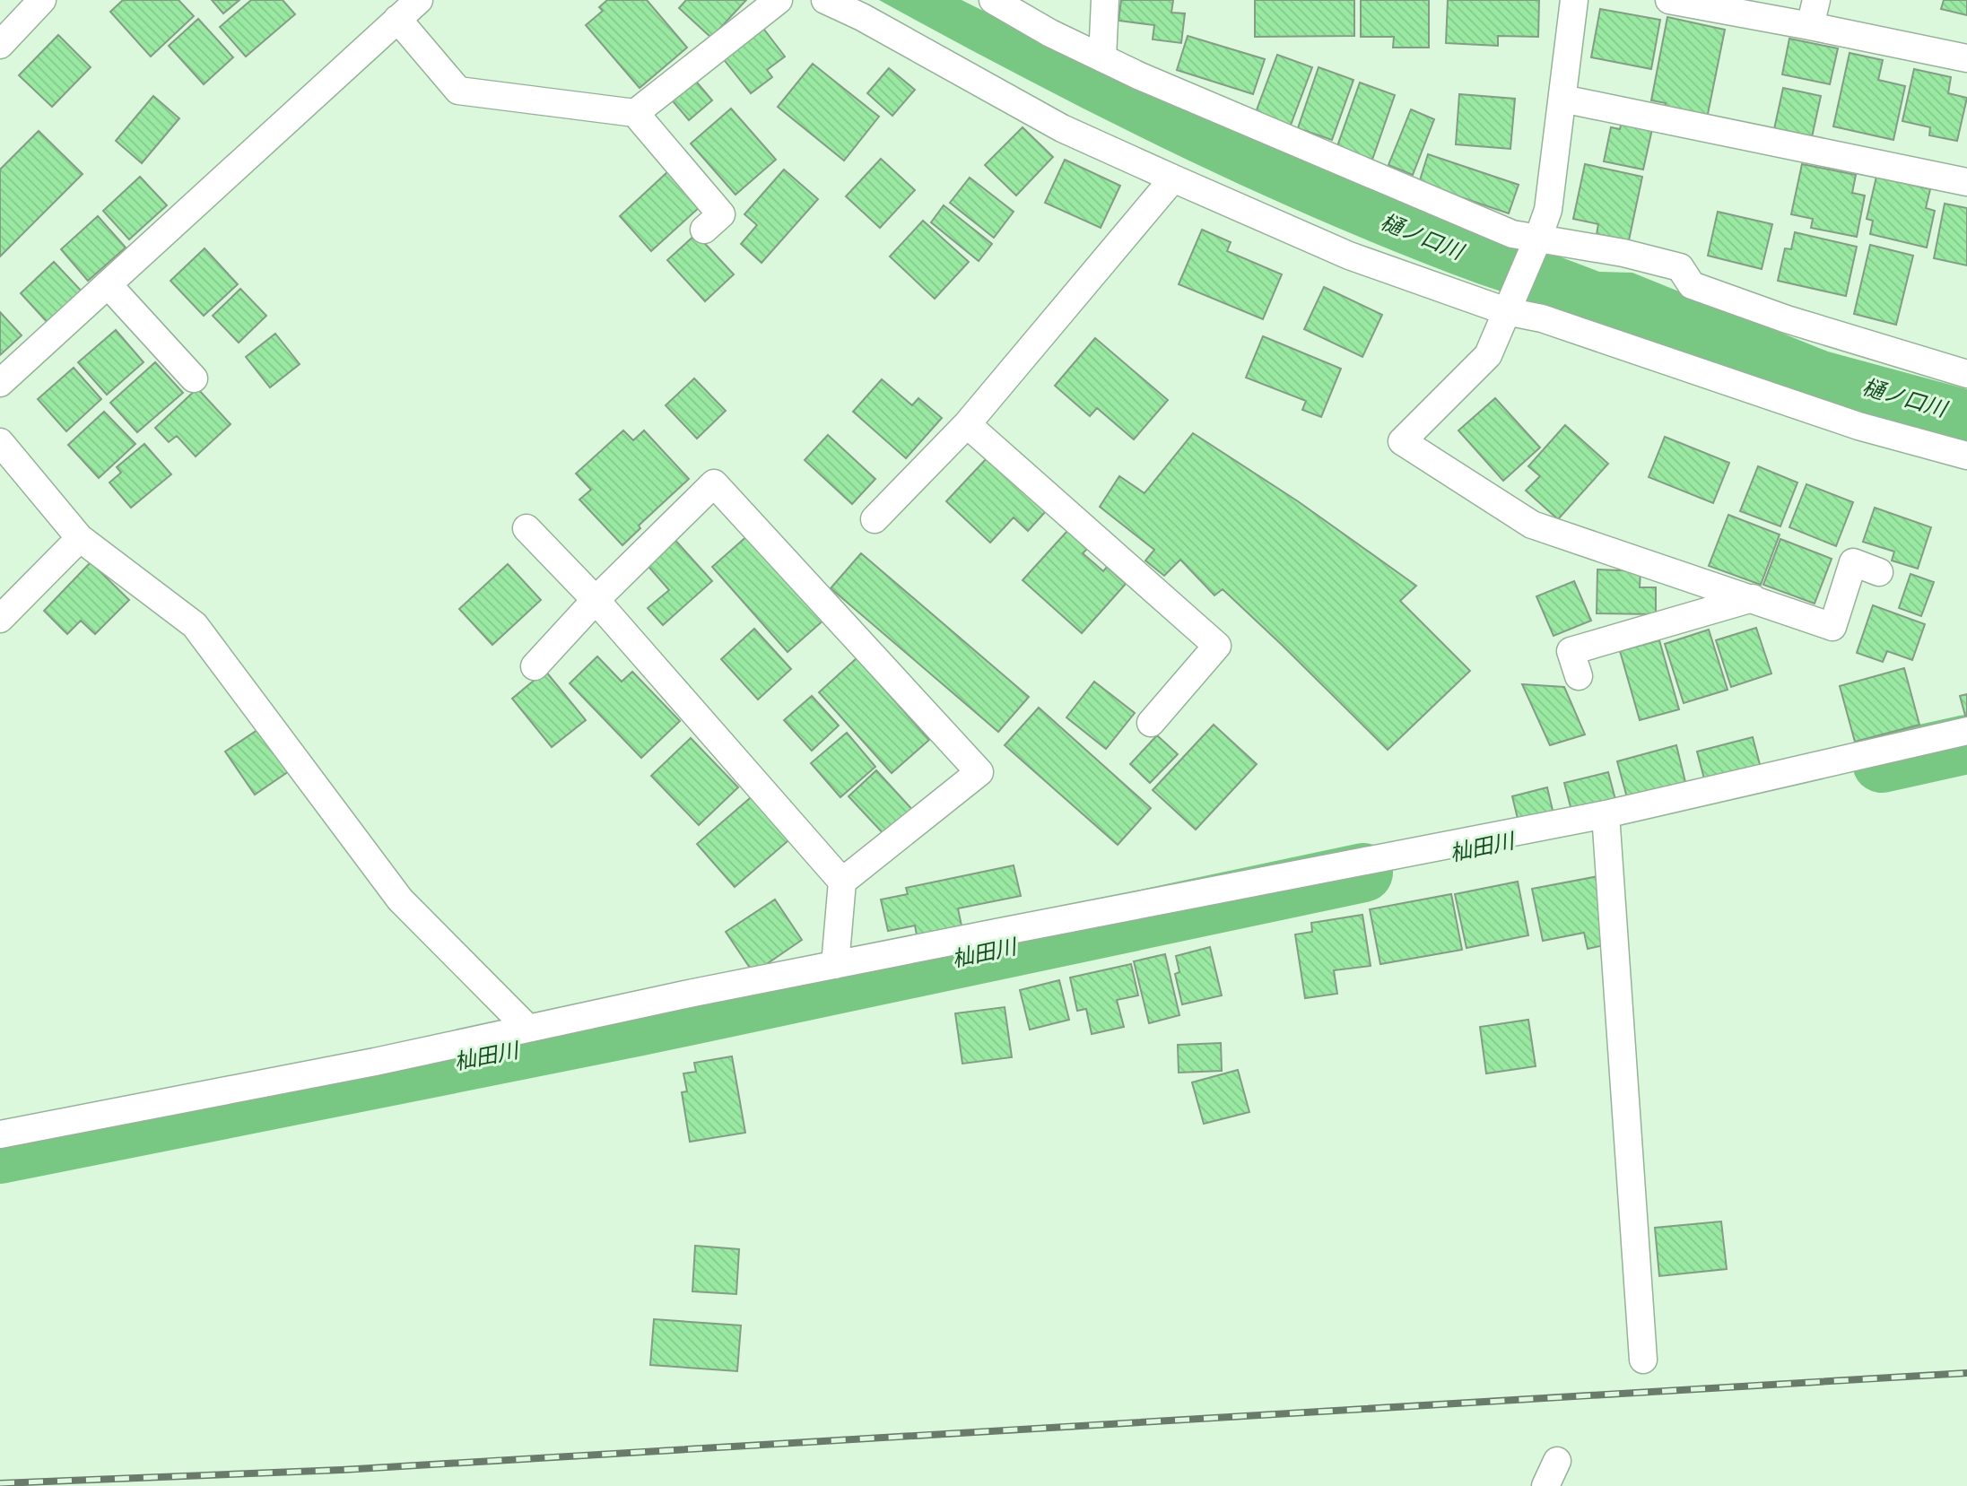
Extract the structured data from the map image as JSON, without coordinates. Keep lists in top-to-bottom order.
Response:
{
  "water": ["樋ノ口川", "杣田川"]
}
